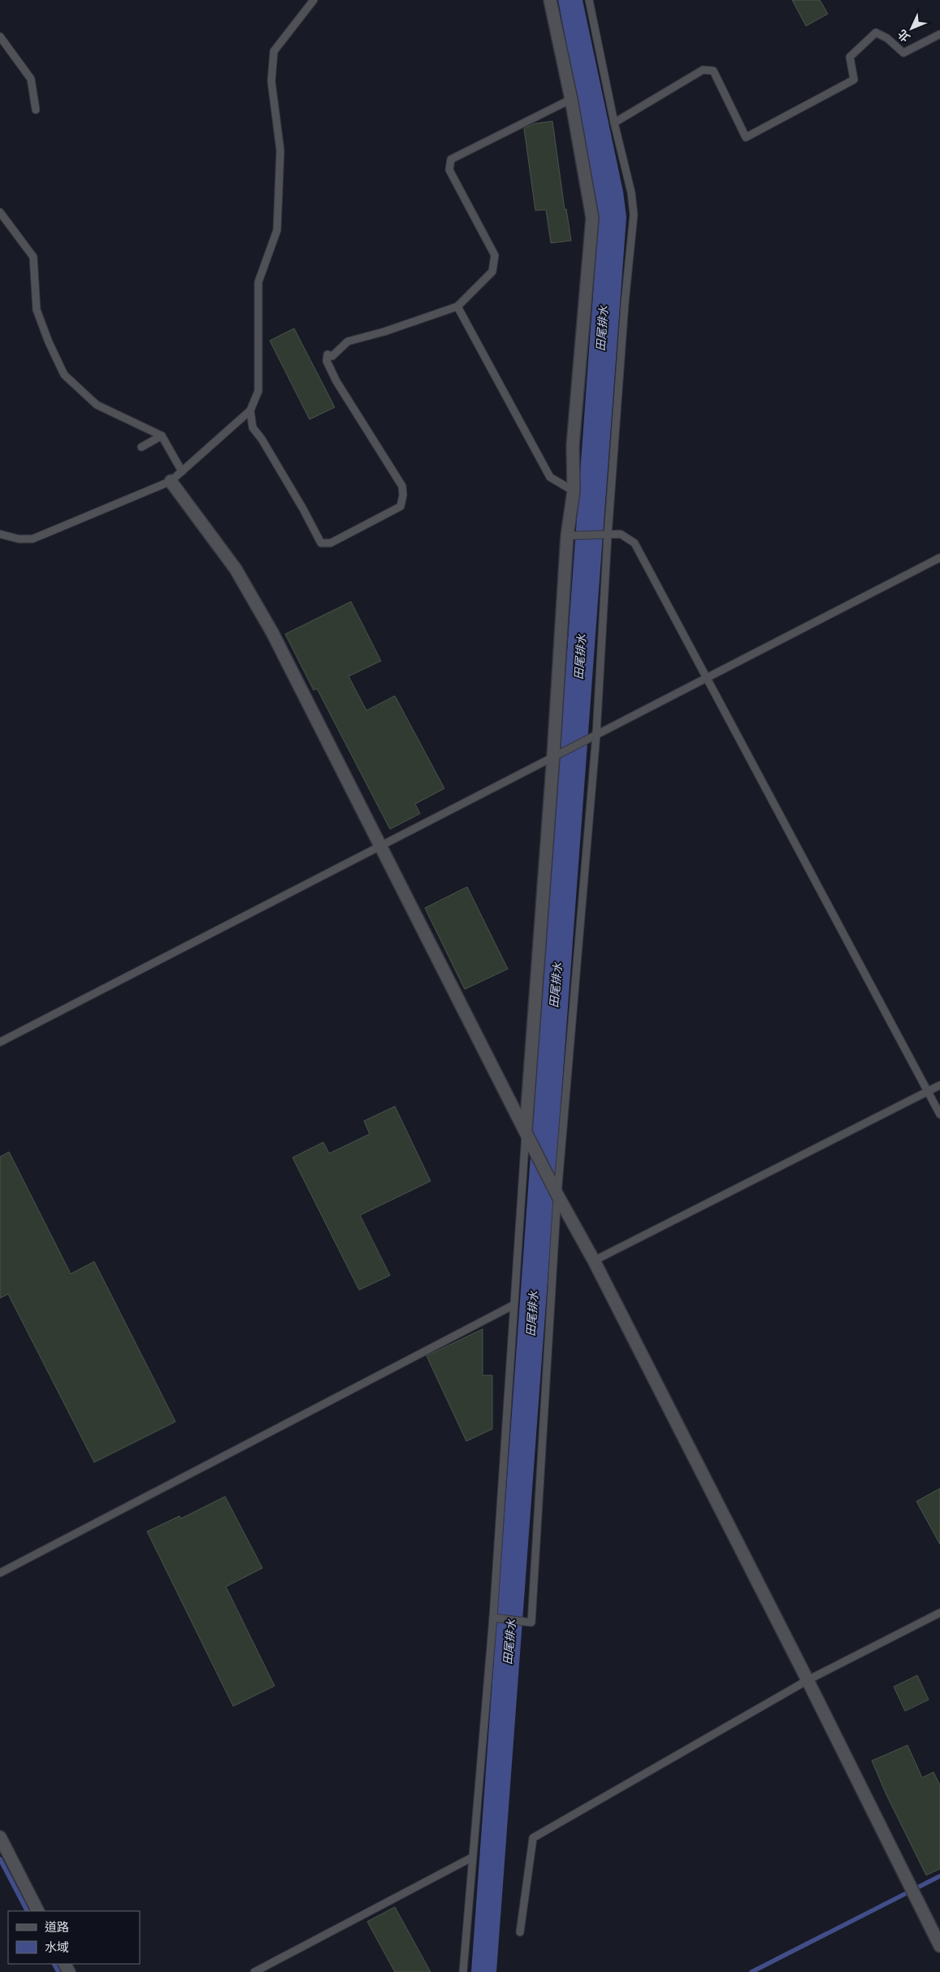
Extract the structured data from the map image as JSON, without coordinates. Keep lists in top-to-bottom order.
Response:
{
  "water": ["田尾排水"],
  "legend": ["道路", "水域"],
  "north": "bottom left"
}
